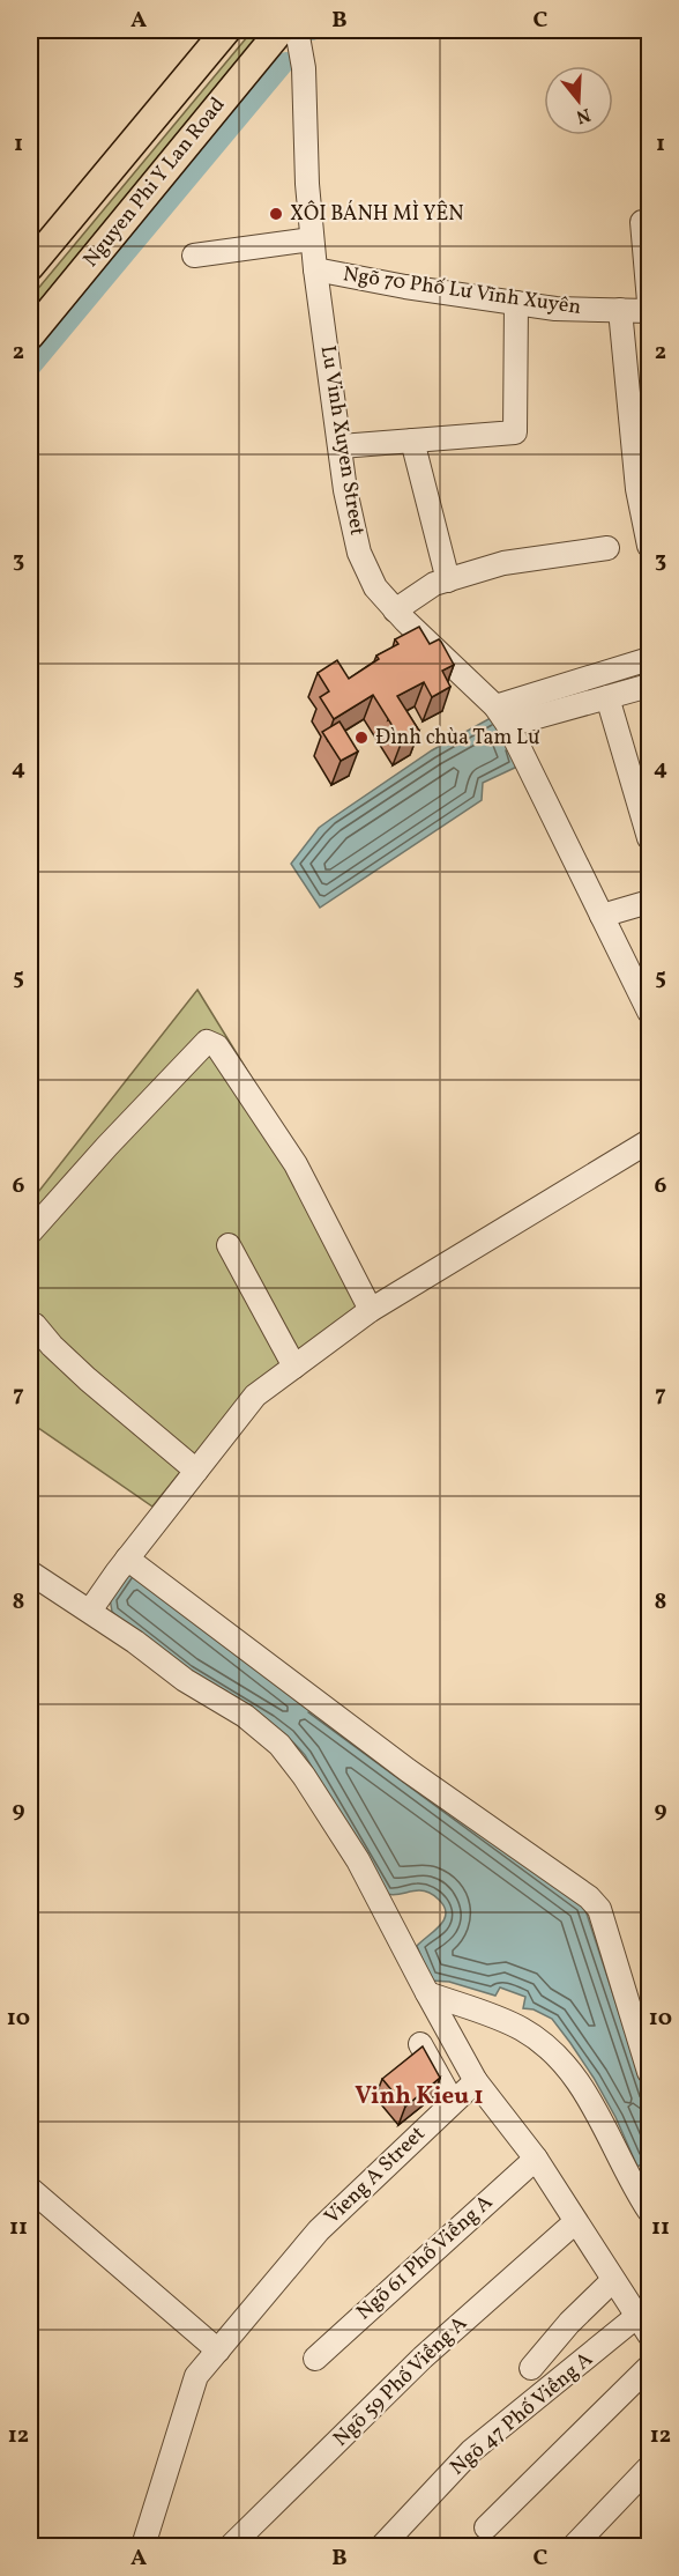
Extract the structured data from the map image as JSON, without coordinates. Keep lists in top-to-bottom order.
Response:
{
  "streets": {
    "main road": ["Nguyen Phi Y Lan Road"],
    "street": [
      "Ngõ 70 Phố Lư Vĩnh Xuyên",
      "Lu Vinh Xuyen Street",
      "Vieng A Street",
      "Ngõ 61 Phố Viềng A",
      "Ngõ 59 Phố Viềng A",
      "Ngõ 47 Phố Viềng A"
    ]
  },
  "crossings": [
    ["Ngõ 70 Phố Lư Vĩnh Xuyên", "Lu Vinh Xuyen Street"]
  ],
  "districts": ["Vinh Kieu 1"],
  "places": ["XÔI BÁNH MÌ YÊN", "Đình chùa Tam Lư"],
  "north": "bottom",
  "grid": {
    "columns": ["A", "B", "C"],
    "rows": [
      "1",
      "2",
      "3",
      "4",
      "5",
      "6",
      "7",
      "8",
      "9",
      "10",
      "11",
      "12"
    ]
  }
}
